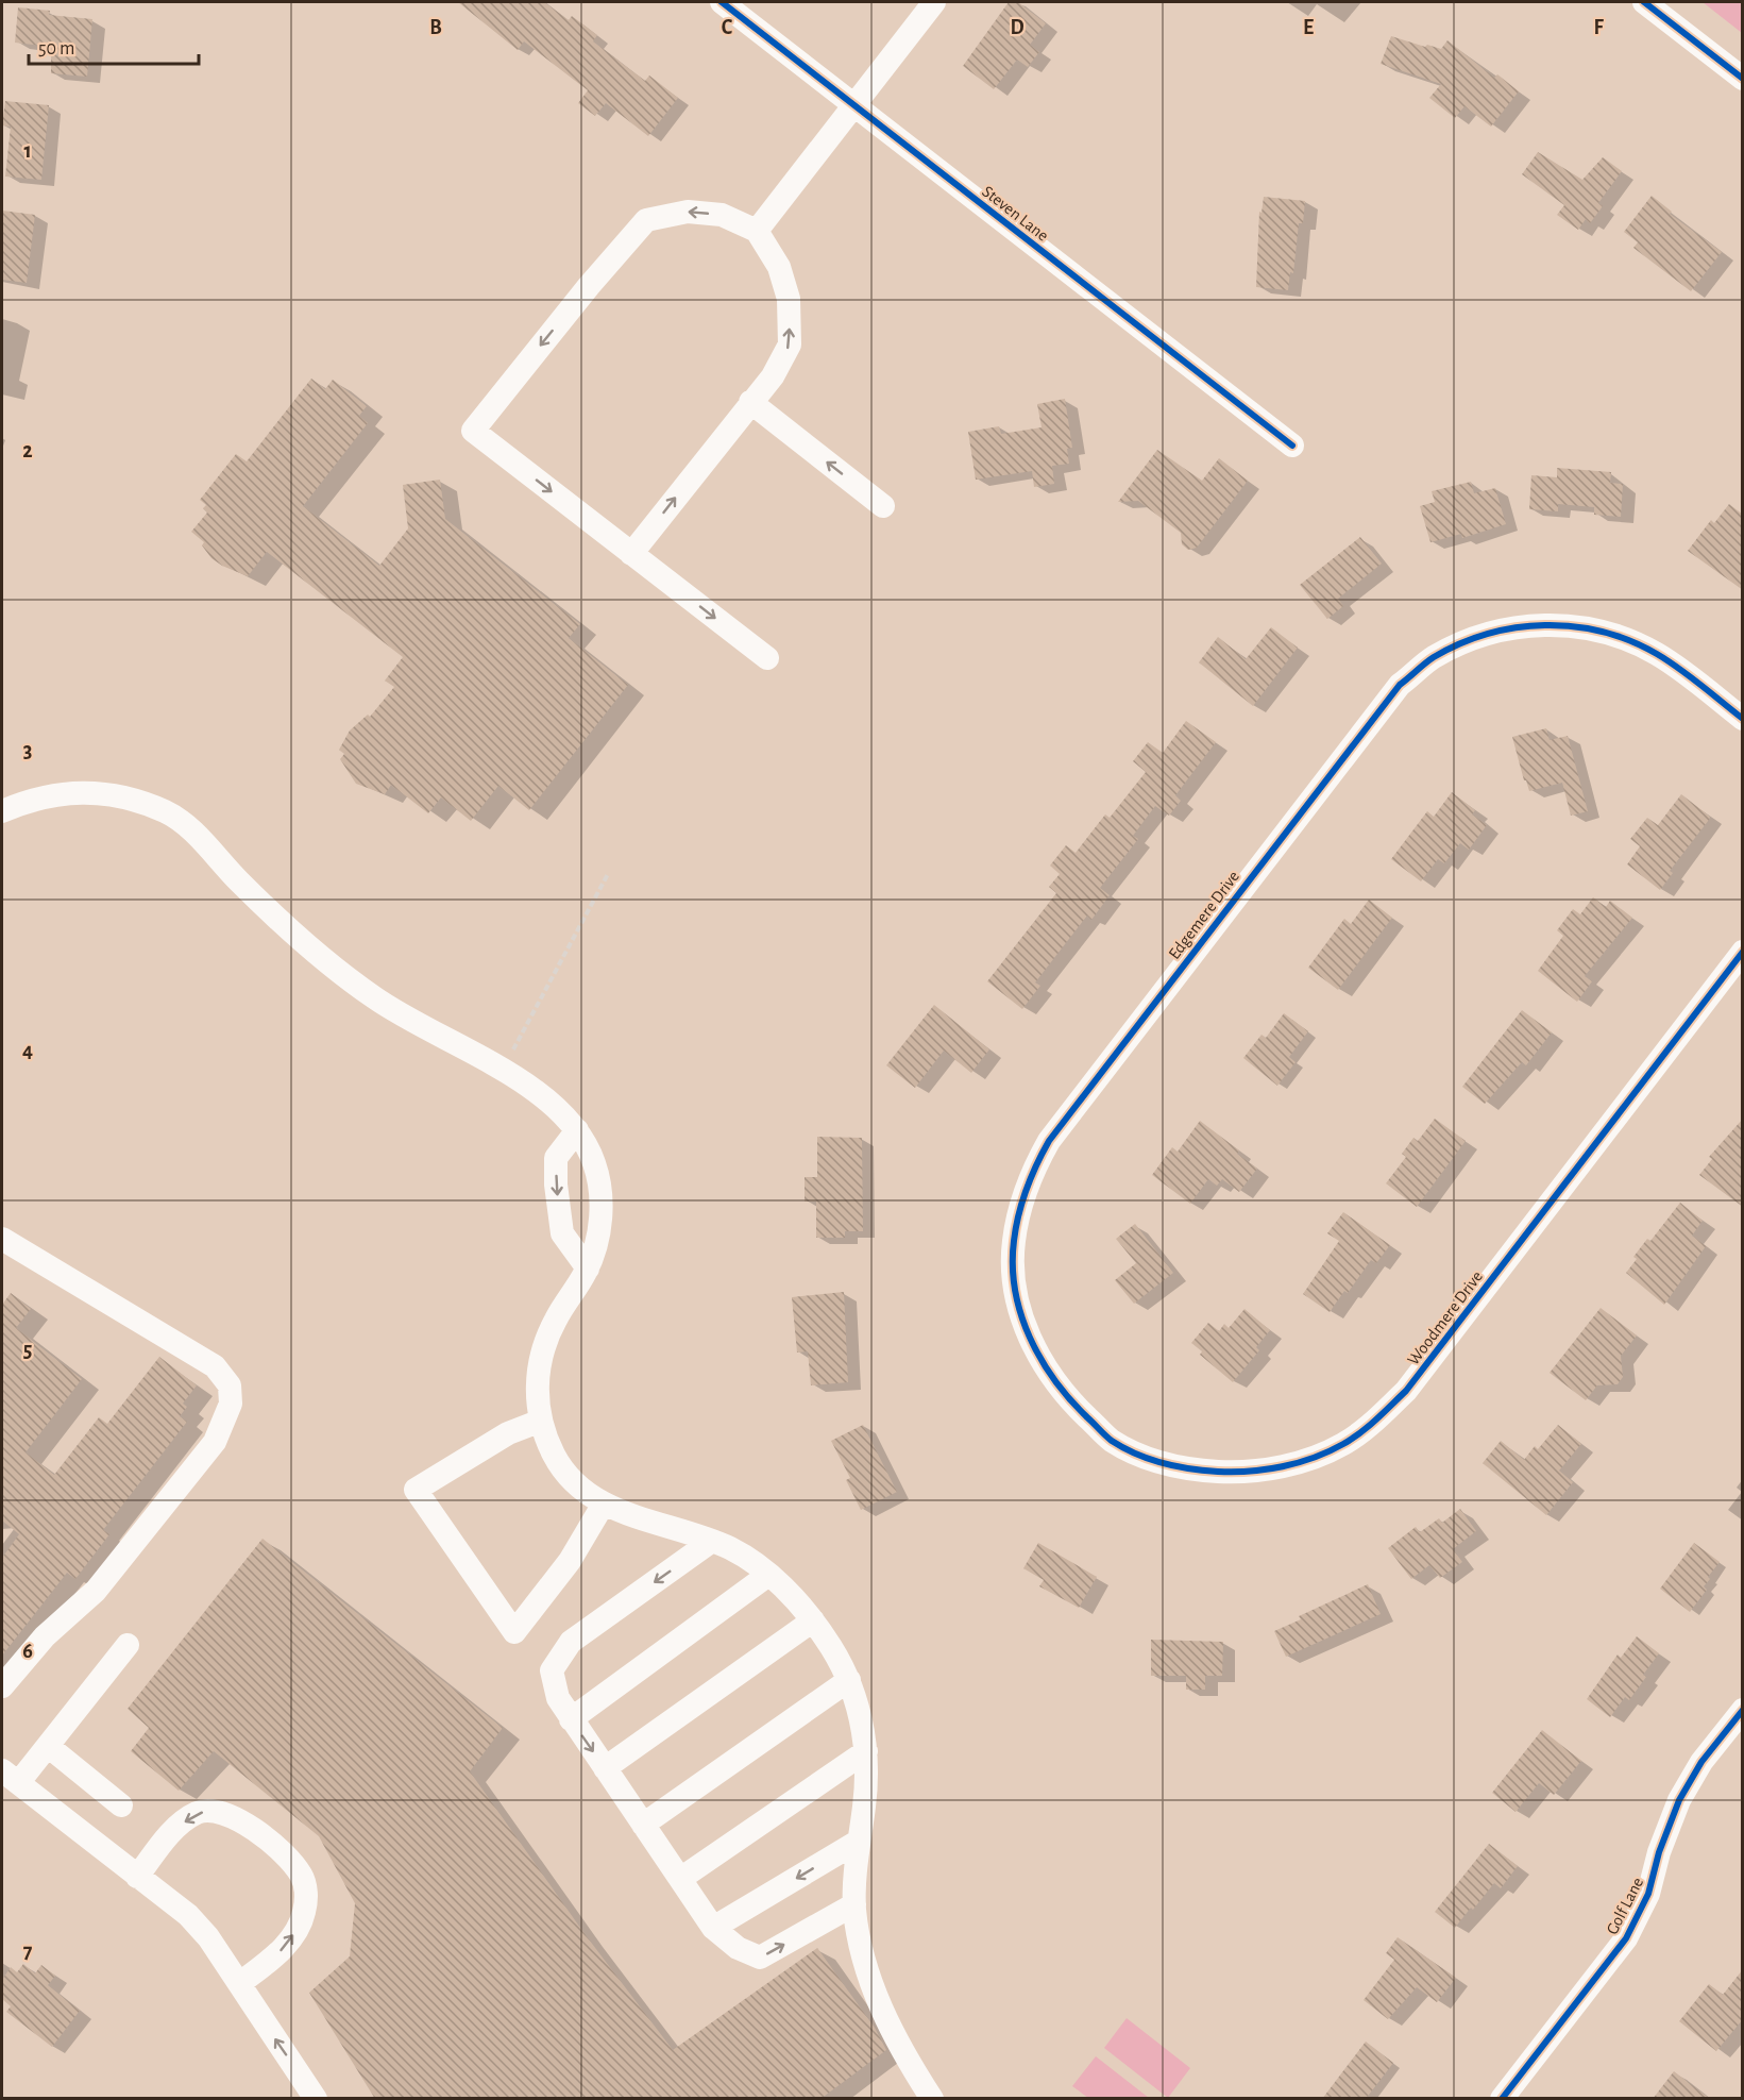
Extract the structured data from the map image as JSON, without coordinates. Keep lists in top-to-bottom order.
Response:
{
  "streets": {
    "street": [
      "Steven Lane",
      "Edgemere Drive",
      "Woodmere Drive",
      "Golf Lane"
    ]
  },
  "crossings": [
    ["Edgemere Drive", "Woodmere Drive"]
  ],
  "scale_bar": "50 m",
  "grid": {
    "columns": [
      "B",
      "C",
      "D",
      "E",
      "F"
    ],
    "rows": [
      "1",
      "2",
      "3",
      "4",
      "5",
      "6",
      "7"
    ]
  }
}
